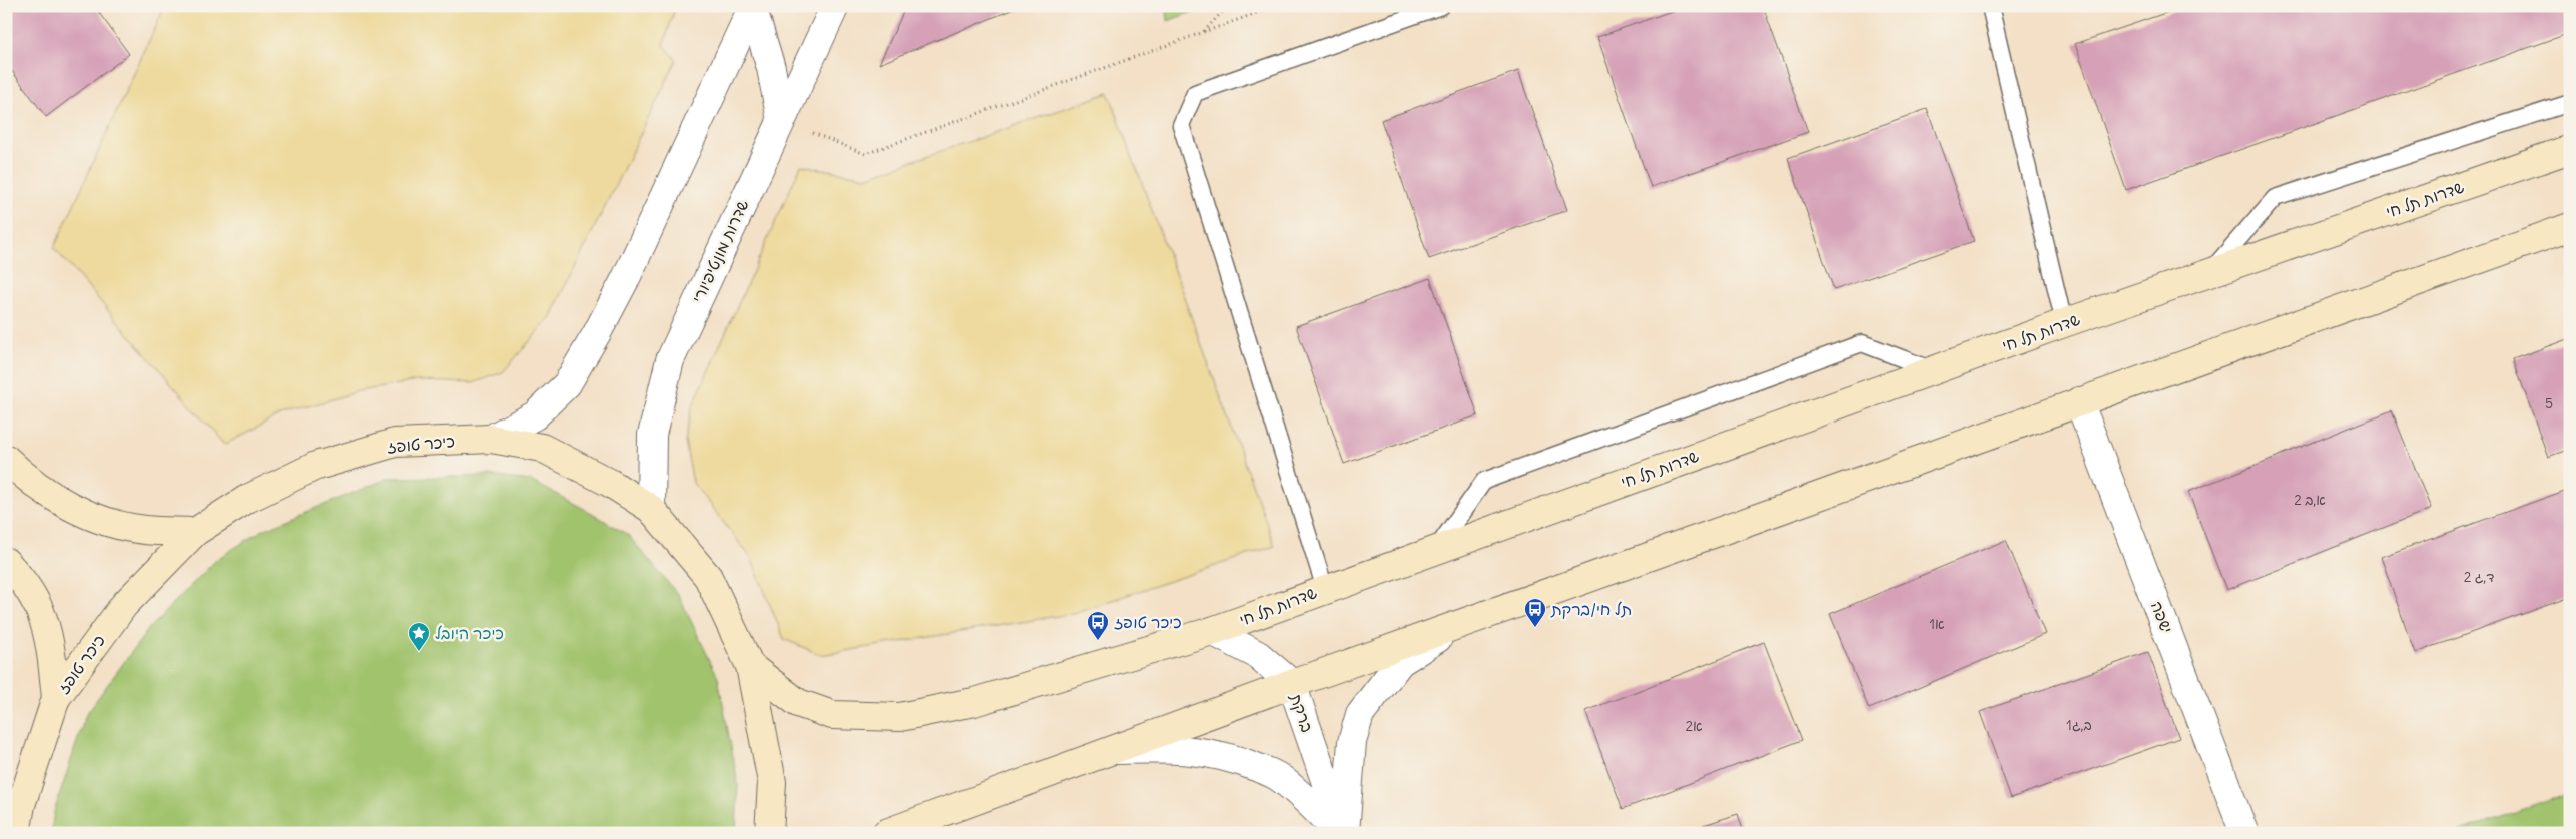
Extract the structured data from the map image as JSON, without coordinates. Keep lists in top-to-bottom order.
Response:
{
  "streets": {
    "main road": ["שדרות תל חי", "כיכר טופז"],
    "street": ["שדרות מונטיפיורי", "ישפה", "ברקת"]
  },
  "crossings": [
    ["שדרות תל חי", "כיכר טופז"],
    ["שדרות תל חי", "ברקת"],
    ["שדרות מונטיפיורי", "כיכר טופז"]
  ],
  "places": {
    "bus stop": ["תל חי/ברקת", "כיכר טופז"],
    "place": ["כיכר היובל"]
  },
  "house_numbers": [
    "5",
    "2 א,ב",
    "2 ד,ג",
    "1א",
    "1ב,ג",
    "2א"
  ]
}
